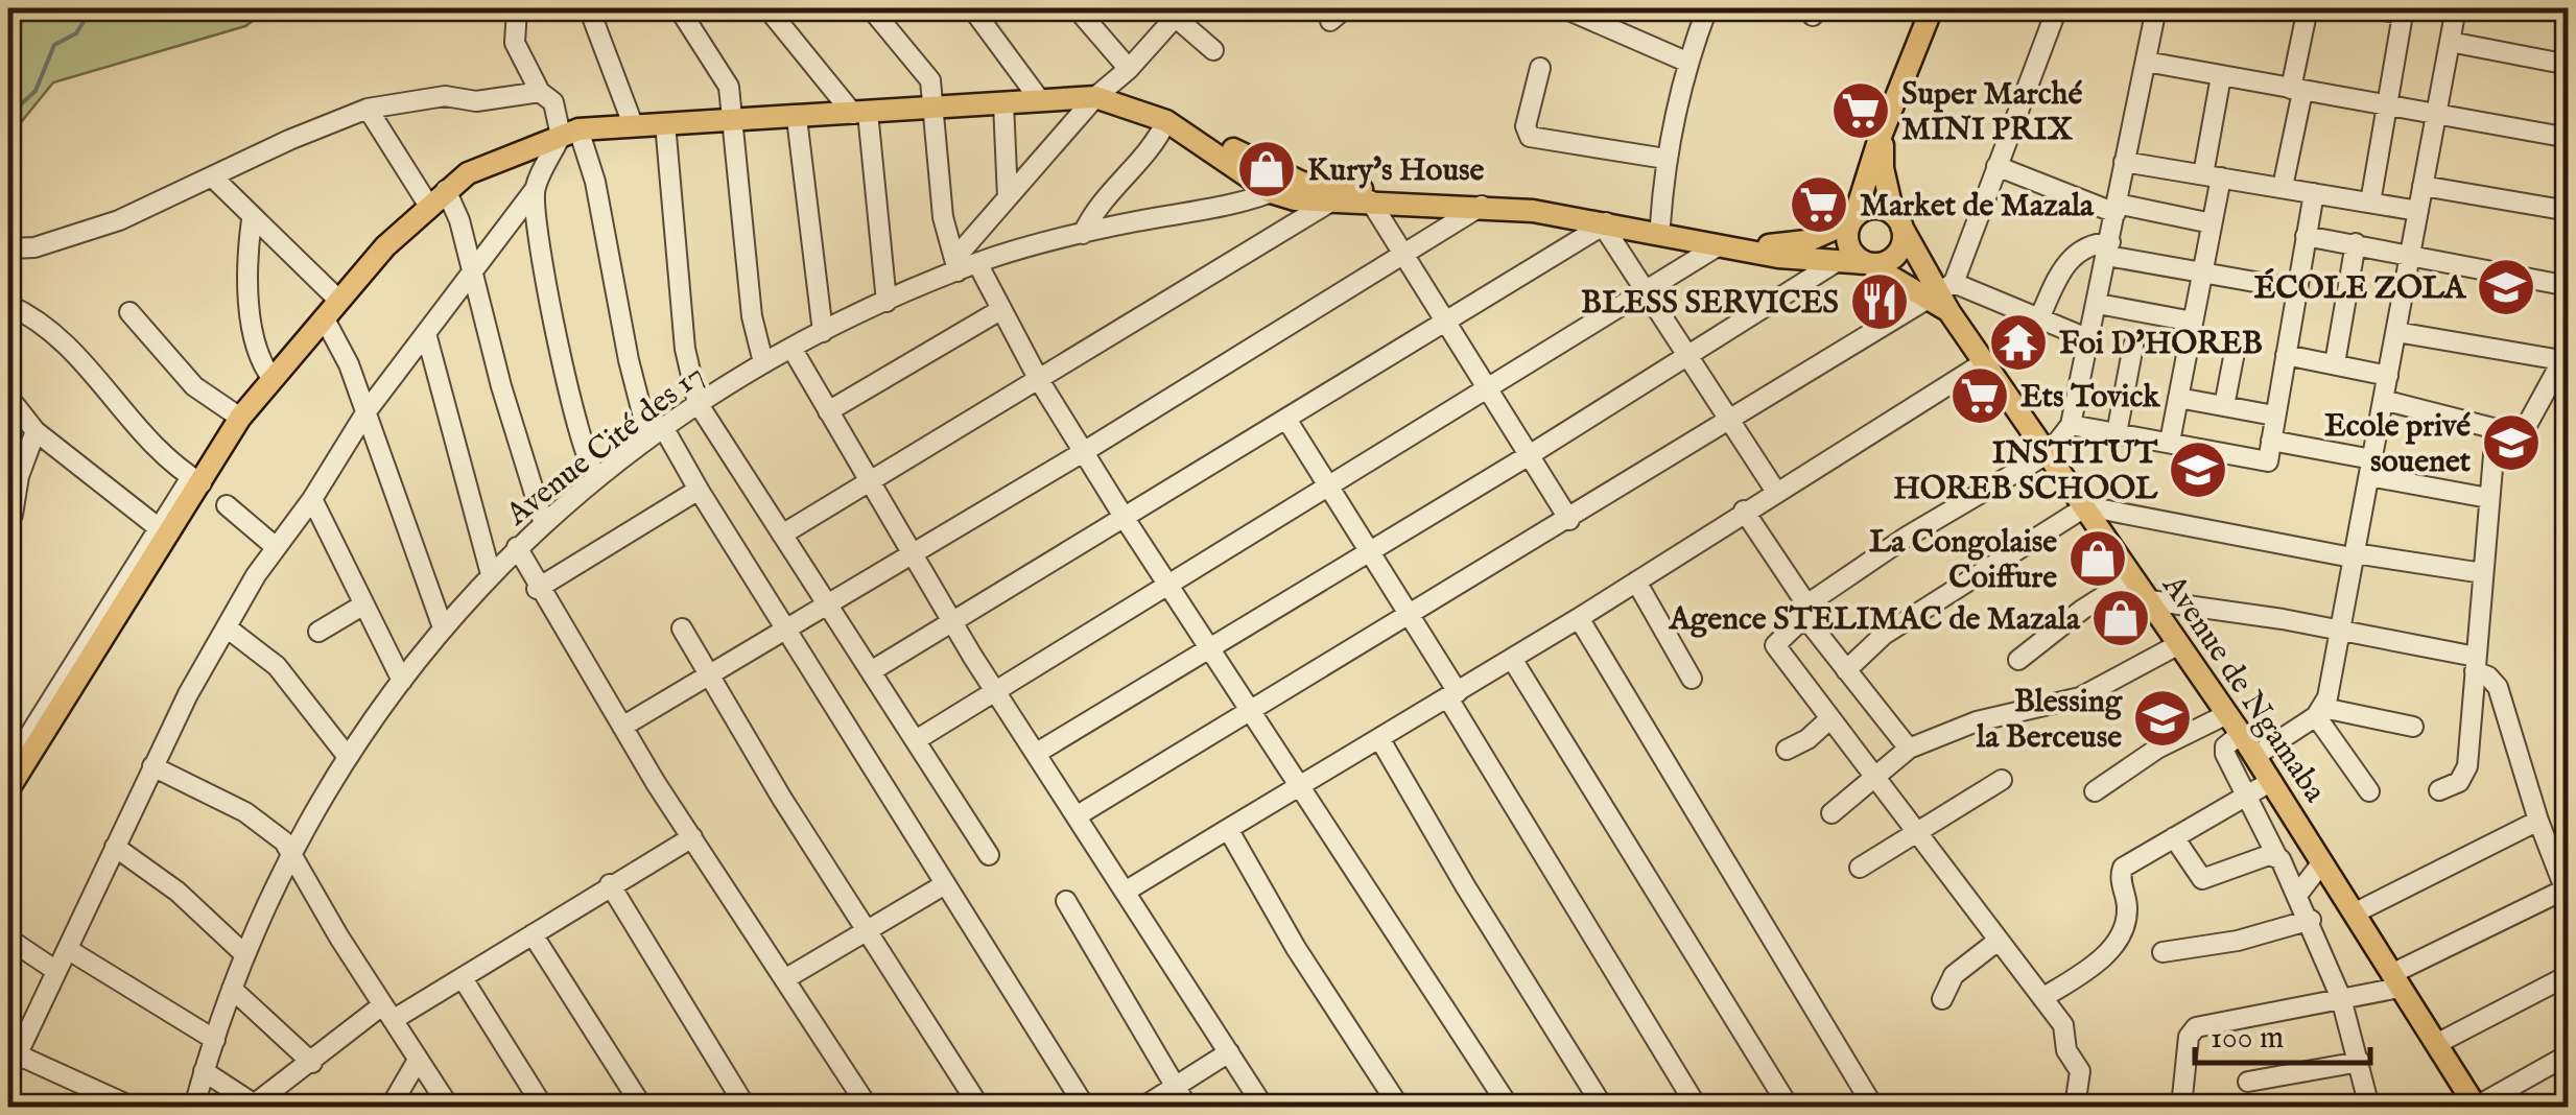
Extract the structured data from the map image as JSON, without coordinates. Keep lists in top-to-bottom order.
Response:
{
  "streets": {
    "main road": ["Avenue de Ngamaba"],
    "street": ["Avenue Cité des 17"]
  },
  "places": {
    "supermarket": ["Super Marché MINI PRIX", "Market de Mazala", "Ets Tovick"],
    "shop": ["Kury's House", "La Congolaise Coiffure", "Agence STELIMAC de Mazala"],
    "school or university": [
      "ÉCOLE ZOLA",
      "Ecole privé souenet",
      "INSTITUT HOREB SCHOOL",
      "Blessing la Berceuse"
    ],
    "restaurant": ["BLESS SERVICES"],
    "temple": ["Foi D'HOREB"]
  },
  "scale_bar": "100 m"
}
